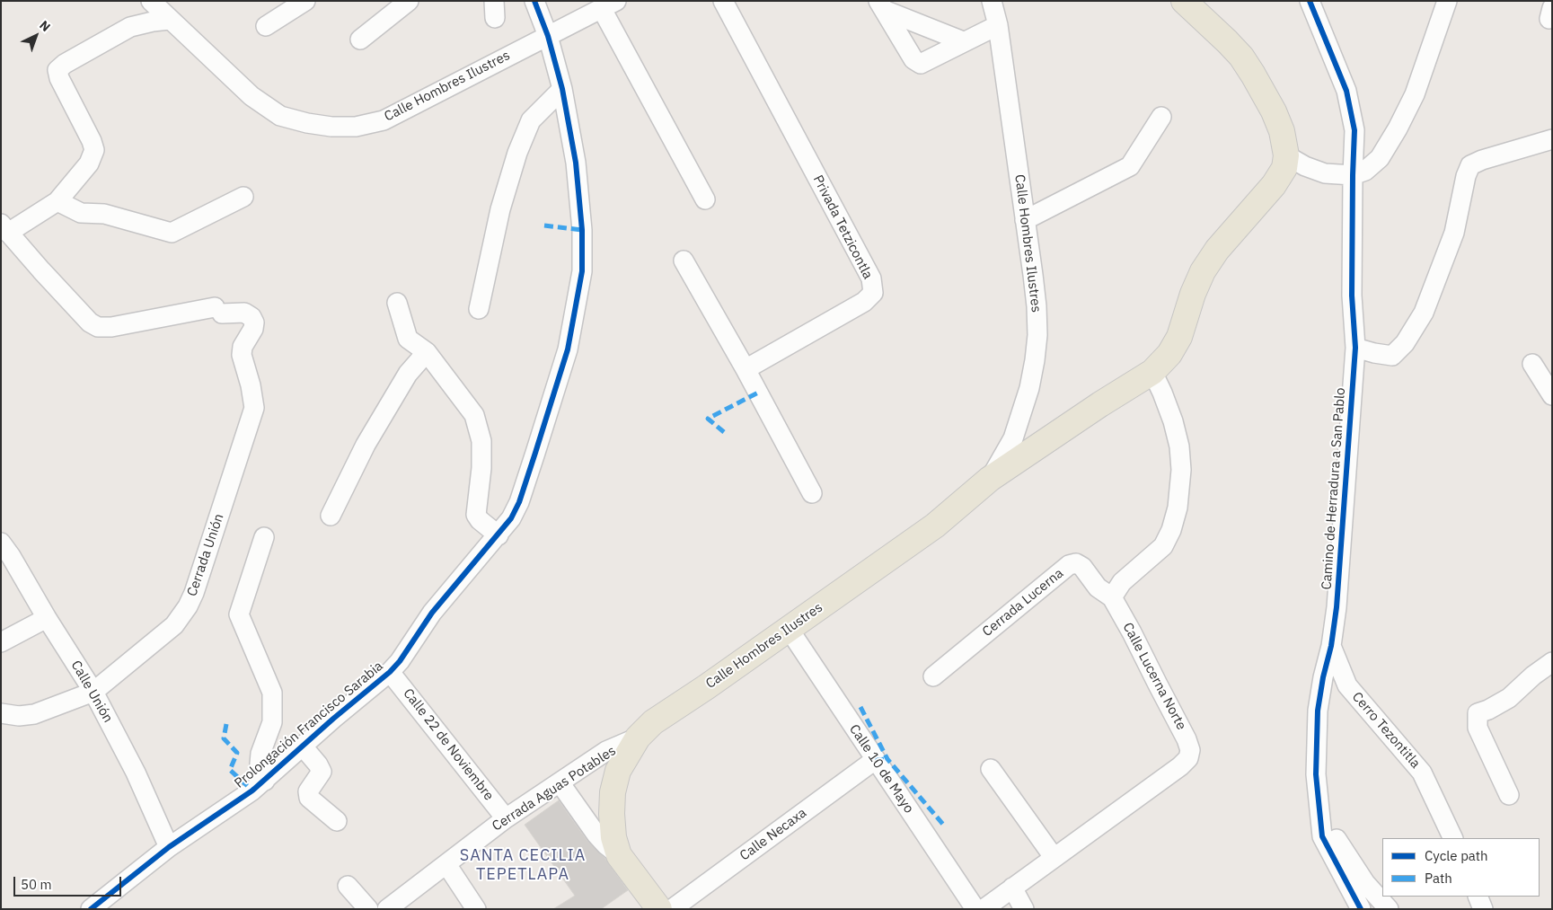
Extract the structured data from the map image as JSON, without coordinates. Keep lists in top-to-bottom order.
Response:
{
  "streets": {
    "main road": ["Calle Hombres Ilustres"],
    "street": [
      "Privada Tetzicontla",
      "Camino de Herradura a San Pablo",
      "Cerrada Unión",
      "Cerrada Lucerna",
      "Calle Lucerna Norte",
      "Calle Unión",
      "Prolongación Francisco Sarabia",
      "Cerro Tezontitla",
      "Calle 22 de Noviembre",
      "Calle 10 de Mayo",
      "Cerrada Aguas Potables",
      "Calle Necaxa"
    ]
  },
  "crossings": [
    ["Calle Hombres Ilustres", "Prolongación Francisco Sarabia"],
    ["Calle Hombres Ilustres", "Calle 10 de Mayo"],
    ["Calle Hombres Ilustres", "Cerrada Aguas Potables"],
    ["Camino de Herradura a San Pablo", "Cerro Tezontitla"],
    ["Cerrada Unión", "Calle Unión"],
    ["Cerrada Lucerna", "Calle Lucerna Norte"],
    ["Calle Unión", "Prolongación Francisco Sarabia"],
    ["Prolongación Francisco Sarabia", "Calle 22 de Noviembre"],
    ["Calle 22 de Noviembre", "Cerrada Aguas Potables"],
    ["Calle 10 de Mayo", "Calle Necaxa"]
  ],
  "districts": ["SANTA CECILIA TEPETLAPA"],
  "legend": ["Cycle path", "Path"],
  "scale_bar": "50 m",
  "north": "top right"
}
